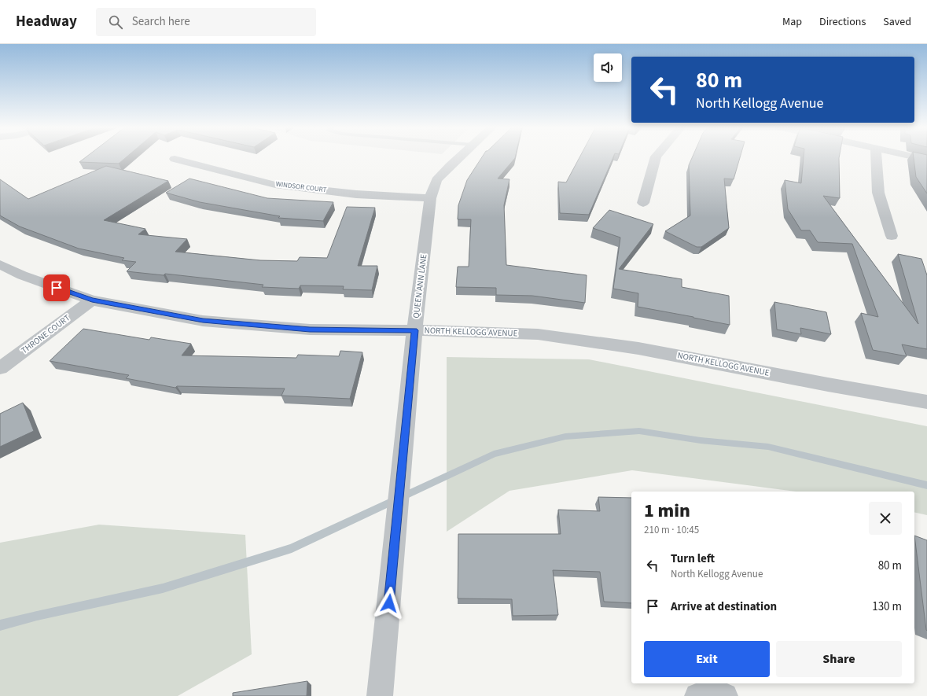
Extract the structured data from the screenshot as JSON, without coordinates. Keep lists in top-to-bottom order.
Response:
{
  "streets": {
    "street": [
      "WINDSOR COURT",
      "QUEEN ANN LANE",
      "NORTH KELLOGG AVENUE",
      "THRONE COURT"
    ]
  },
  "crossings": [
    ["WINDSOR COURT", "QUEEN ANN LANE"],
    ["QUEEN ANN LANE", "NORTH KELLOGG AVENUE"],
    ["NORTH KELLOGG AVENUE", "THRONE COURT"]
  ],
  "page": {
    "header": "Headway",
    "search": "Search here",
    "nav": ["Map", "Directions", "Saved"],
    "turn": ["80 m", "North Kellogg Avenue"],
    "heading": ["1 min", "210 m · 10:45"],
    "list": [
      {
        "name": "Turn left",
        "note": "North Kellogg Avenue",
        "value": "80 m"
      },
      {
        "name": "Arrive at destination",
        "value": "130 m"
      }
    ],
    "buttons": ["Exit", "Share"]
  }
}
